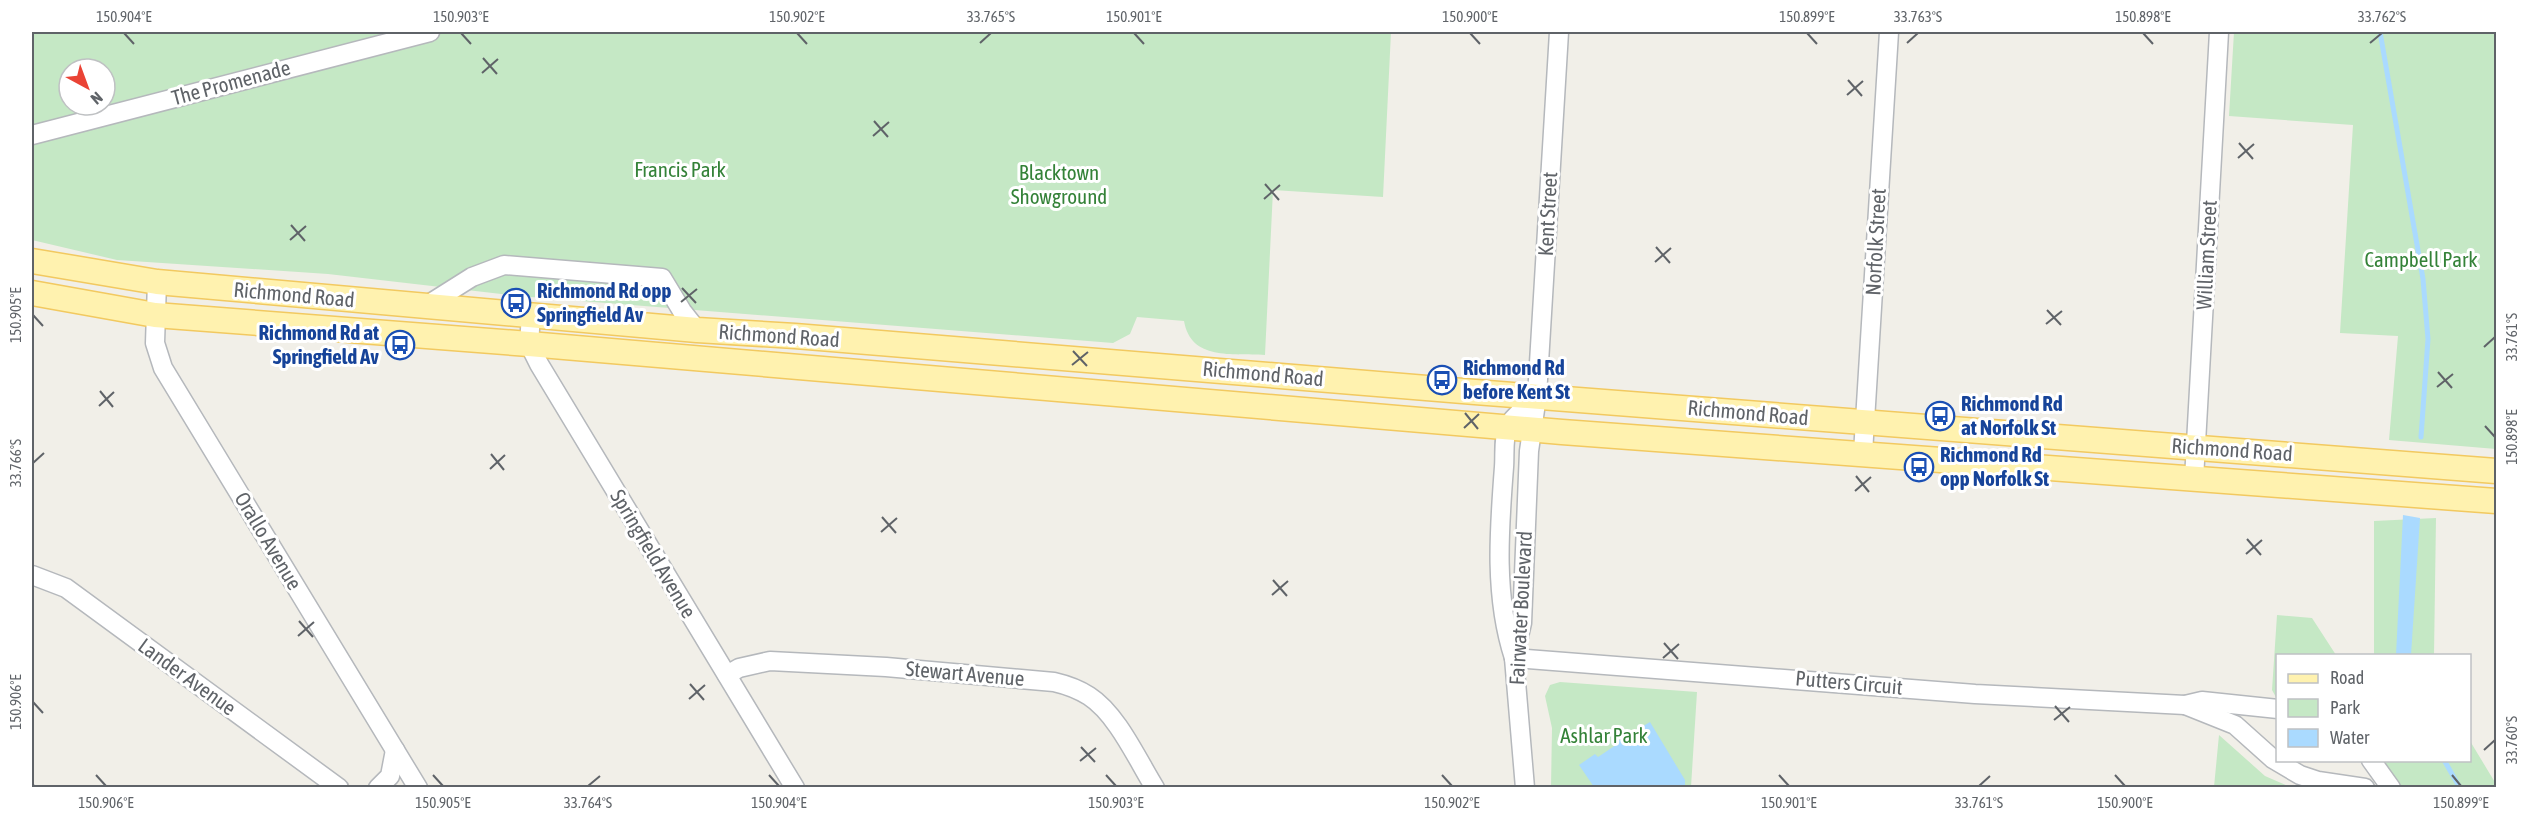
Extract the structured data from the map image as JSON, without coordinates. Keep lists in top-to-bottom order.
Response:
{
  "streets": {
    "main road": ["Richmond Road"],
    "street": [
      "The Promenade",
      "Kent Street",
      "Norfolk Street",
      "William Street",
      "Orallo Avenue",
      "Springfield Avenue",
      "Fairwater Boulevard",
      "Stewart Avenue",
      "Lander Avenue",
      "Putters Circuit"
    ]
  },
  "crossings": [
    ["Kent Street", "Richmond Road"],
    ["Kent Street", "Fairwater Boulevard"],
    ["Norfolk Street", "Richmond Road"],
    ["William Street", "Richmond Road"],
    ["Richmond Road", "Orallo Avenue"],
    ["Richmond Road", "Springfield Avenue"],
    ["Richmond Road", "Fairwater Boulevard"],
    ["Springfield Avenue", "Stewart Avenue"],
    ["Fairwater Boulevard", "Putters Circuit"]
  ],
  "parks": [
    "Francis Park",
    "Blacktown Showground",
    "Campbell Park",
    "Ashlar Park"
  ],
  "places": {
    "bus stop": [
      "Richmond Rd opp Springfield Av",
      "Richmond Rd at Springfield Av",
      "Richmond Rd before Kent St",
      "Richmond Rd at Norfolk St",
      "Richmond Rd opp Norfolk St"
    ]
  },
  "legend": ["Road", "Park", "Water"],
  "north": "bottom right",
  "coordinates": [
    "150.904°E",
    "150.903°E",
    "150.902°E",
    "33.765°S",
    "150.901°E",
    "150.900°E",
    "150.899°E",
    "33.763°S",
    "150.898°E",
    "33.762°S",
    "150.905°E",
    "33.761°S",
    "33.766°S",
    "150.906°E",
    "33.760°S",
    "33.764°S"
  ]
}
